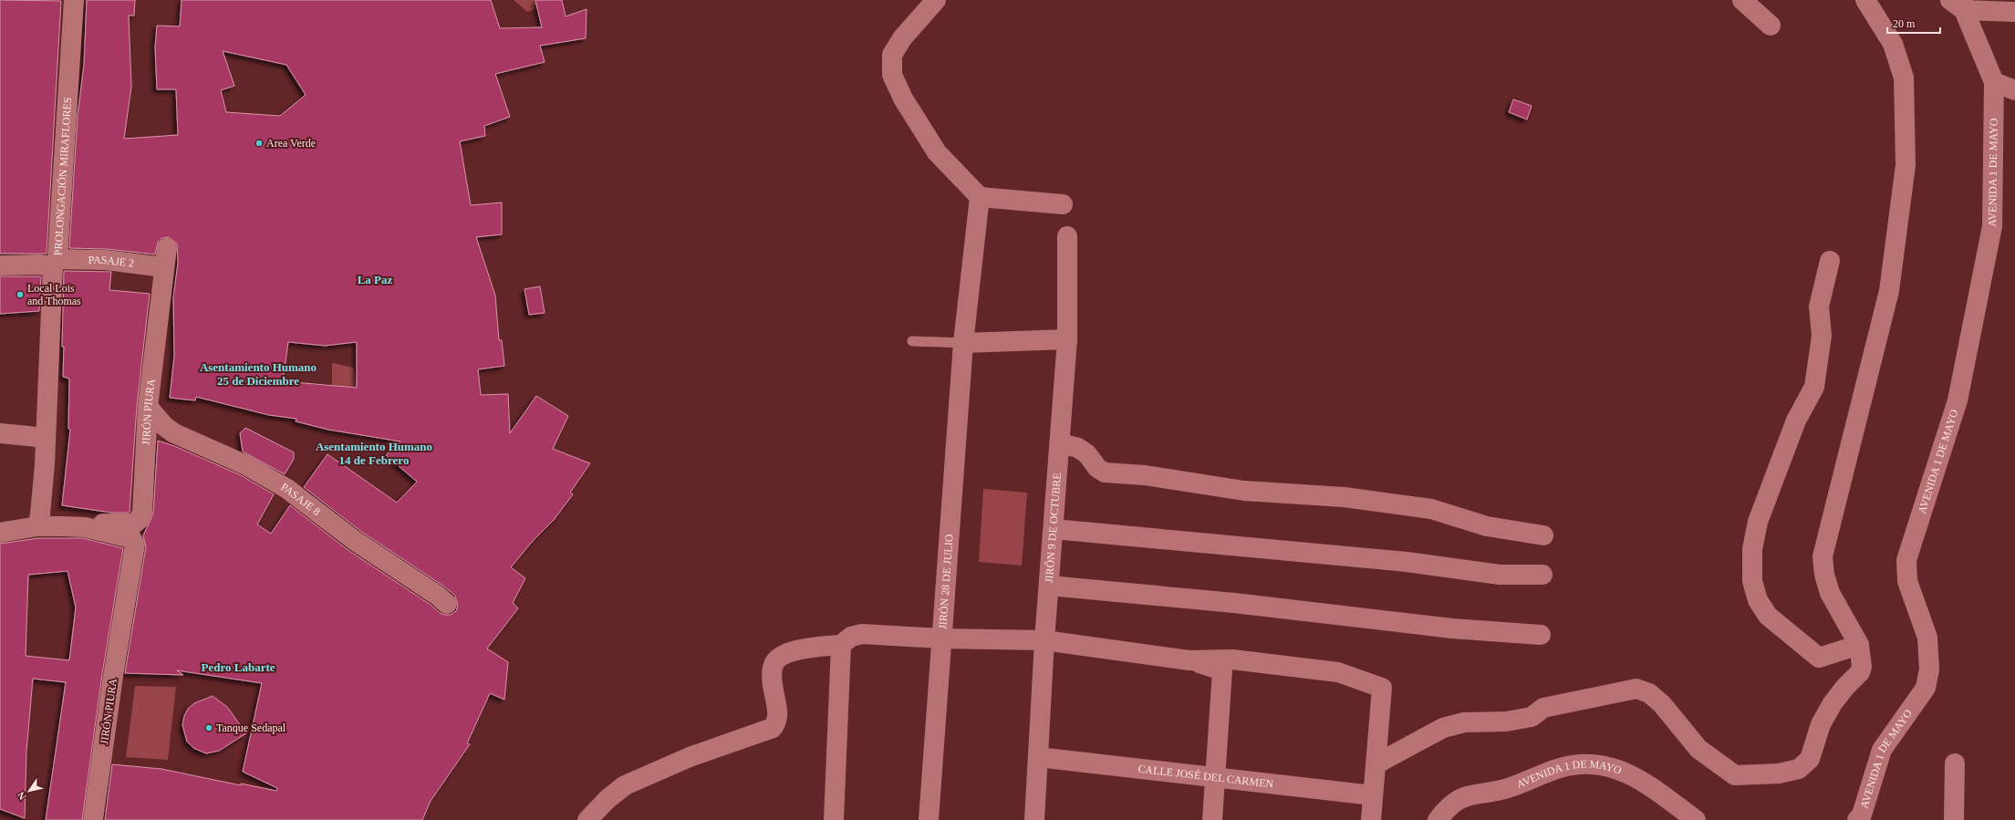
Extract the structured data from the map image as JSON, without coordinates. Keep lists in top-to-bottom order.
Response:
{
  "streets": {
    "street": [
      "AVENIDA 1 DE MAYO",
      "PROLONGACIÓN MIRAFLORES",
      "PASAJE 2",
      "JIRÓN PIURA",
      "PASAJE 8",
      "JIRÓN 9 DE OCTUBRE",
      "JIRÓN 28 DE JULIO",
      "CALLE JOSÉ DEL CARMEN"
    ]
  },
  "crossings": [
    ["PROLONGACIÓN MIRAFLORES", "PASAJE 2"],
    ["PASAJE 2", "JIRÓN PIURA"],
    ["JIRÓN PIURA", "PASAJE 8"],
    ["JIRÓN 9 DE OCTUBRE", "CALLE JOSÉ DEL CARMEN"]
  ],
  "districts": [
    "La Paz",
    "Asentamiento Humano 25 de Diciembre",
    "Asentamiento Humano 14 de Febrero",
    "Pedro Labarte"
  ],
  "places": ["Area Verde", "Local Lois and Thomas", "Tanque Sedapal"],
  "scale_bar": "20 m",
  "north": "bottom left"
}
